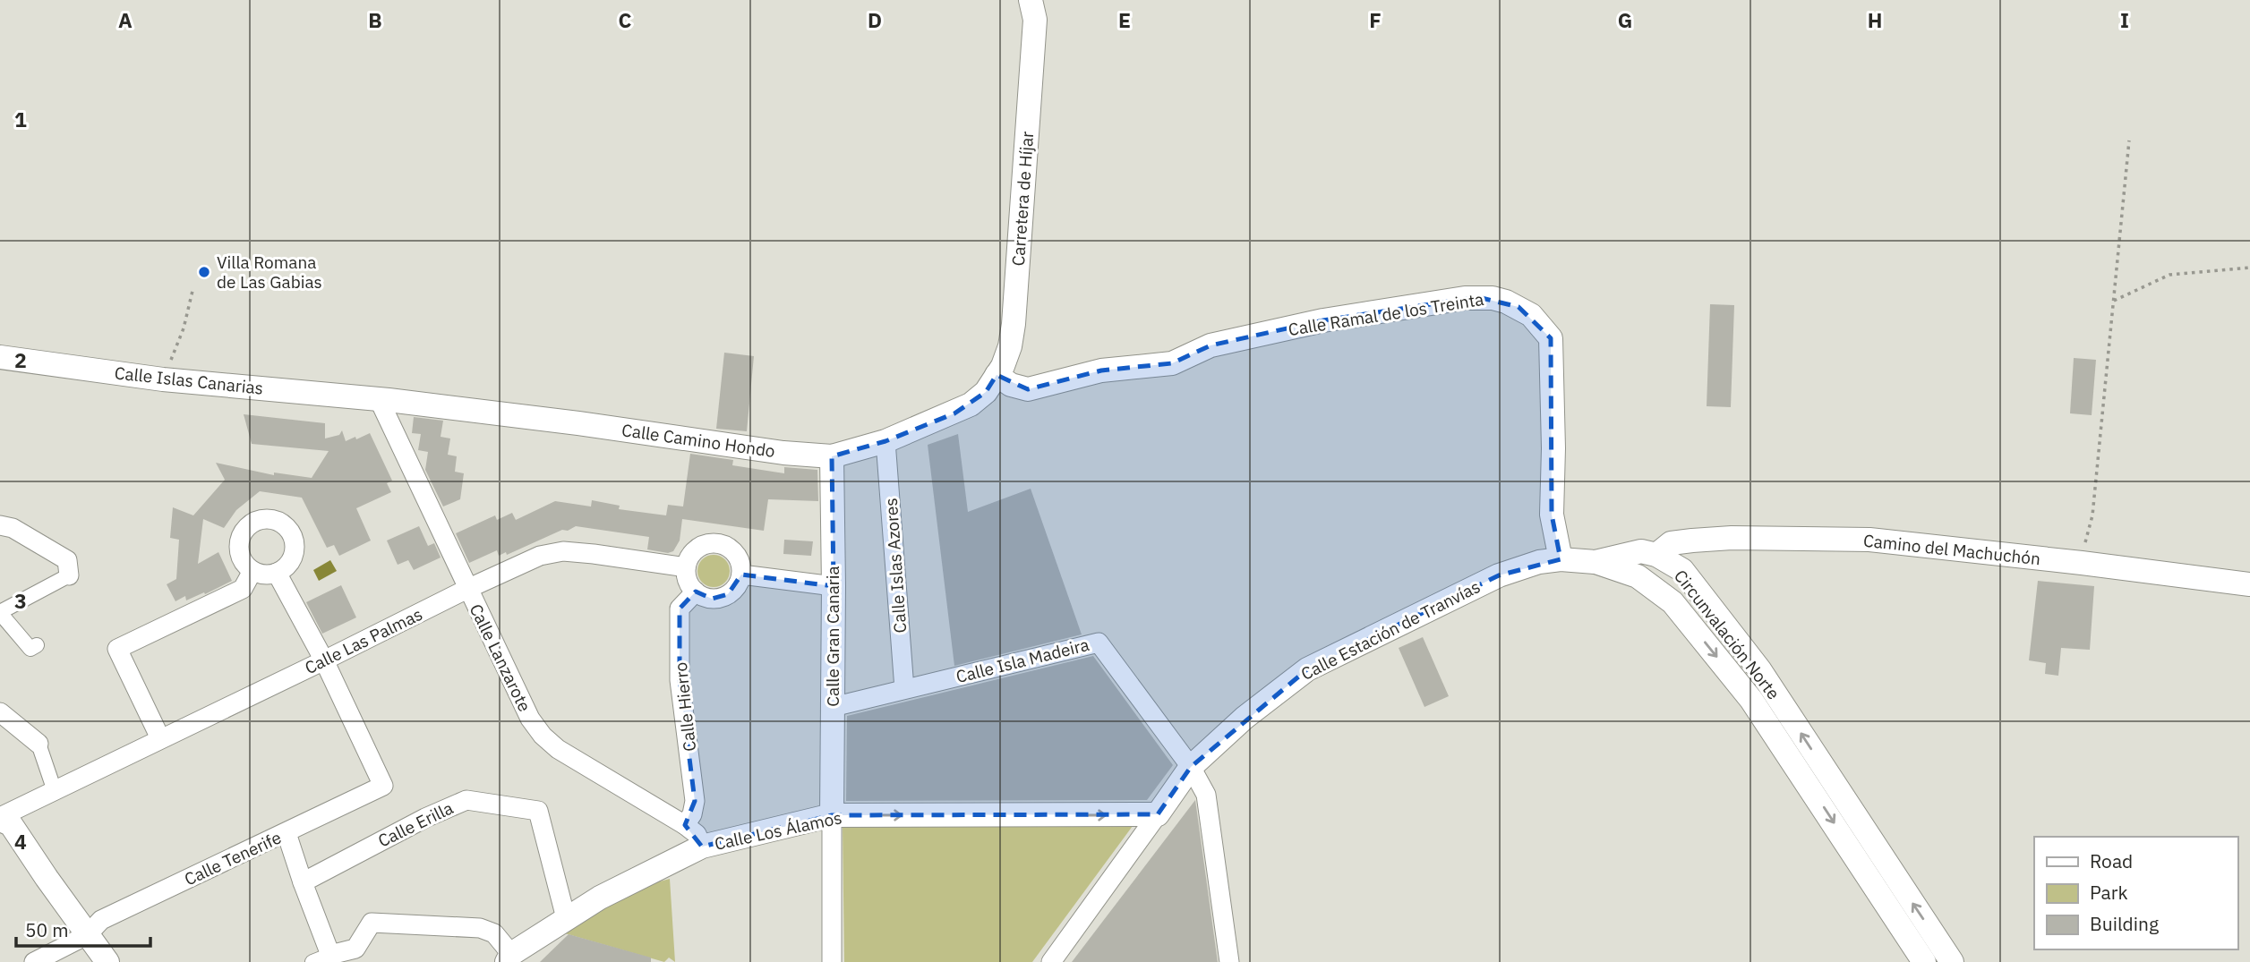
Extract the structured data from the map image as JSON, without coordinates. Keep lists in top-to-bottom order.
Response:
{
  "streets": {
    "street": [
      "Carretera de Híjar",
      "Calle Ramal de los Treinta",
      "Calle Islas Canarias",
      "Calle Camino Hondo",
      "Camino del Machuchón",
      "Calle Islas Azores",
      "Calle Estación de Tranvías",
      "Circunvalación Norte",
      "Calle Gran Canaria",
      "Calle Las Palmas",
      "Calle Lanzarote",
      "Calle Isla Madeira",
      "Calle Hierro",
      "Calle Erilla",
      "Calle Los Álamos",
      "Calle Tenerife"
    ]
  },
  "crossings": [
    ["Carretera de Híjar", "Calle Ramal de los Treinta"],
    ["Carretera de Híjar", "Calle Camino Hondo"],
    ["Calle Ramal de los Treinta", "Calle Camino Hondo"],
    ["Calle Ramal de los Treinta", "Calle Estación de Tranvías"],
    ["Calle Islas Canarias", "Calle Camino Hondo"],
    ["Calle Islas Canarias", "Calle Lanzarote"],
    ["Calle Camino Hondo", "Calle Islas Azores"],
    ["Calle Camino Hondo", "Calle Gran Canaria"],
    ["Calle Camino Hondo", "Calle Lanzarote"],
    ["Camino del Machuchón", "Circunvalación Norte"],
    ["Calle Islas Azores", "Calle Isla Madeira"],
    ["Calle Estación de Tranvías", "Circunvalación Norte"],
    ["Calle Estación de Tranvías", "Calle Isla Madeira"],
    ["Calle Estación de Tranvías", "Calle Los Álamos"],
    ["Calle Gran Canaria", "Calle Isla Madeira"],
    ["Calle Gran Canaria", "Calle Los Álamos"],
    ["Calle Las Palmas", "Calle Lanzarote"],
    ["Calle Las Palmas", "Calle Hierro"],
    ["Calle Las Palmas", "Calle Tenerife"],
    ["Calle Lanzarote", "Calle Hierro"],
    ["Calle Lanzarote", "Calle Los Álamos"],
    ["Calle Erilla", "Calle Los Álamos"]
  ],
  "one_way": ["Calle Los Álamos"],
  "places": ["Villa Romana de Las Gabias"],
  "legend": ["Road", "Park", "Building"],
  "scale_bar": "50 m",
  "grid": {
    "columns": [
      "A",
      "B",
      "C",
      "D",
      "E",
      "F",
      "G",
      "H",
      "I"
    ],
    "rows": [
      "1",
      "2",
      "3",
      "4"
    ]
  }
}
